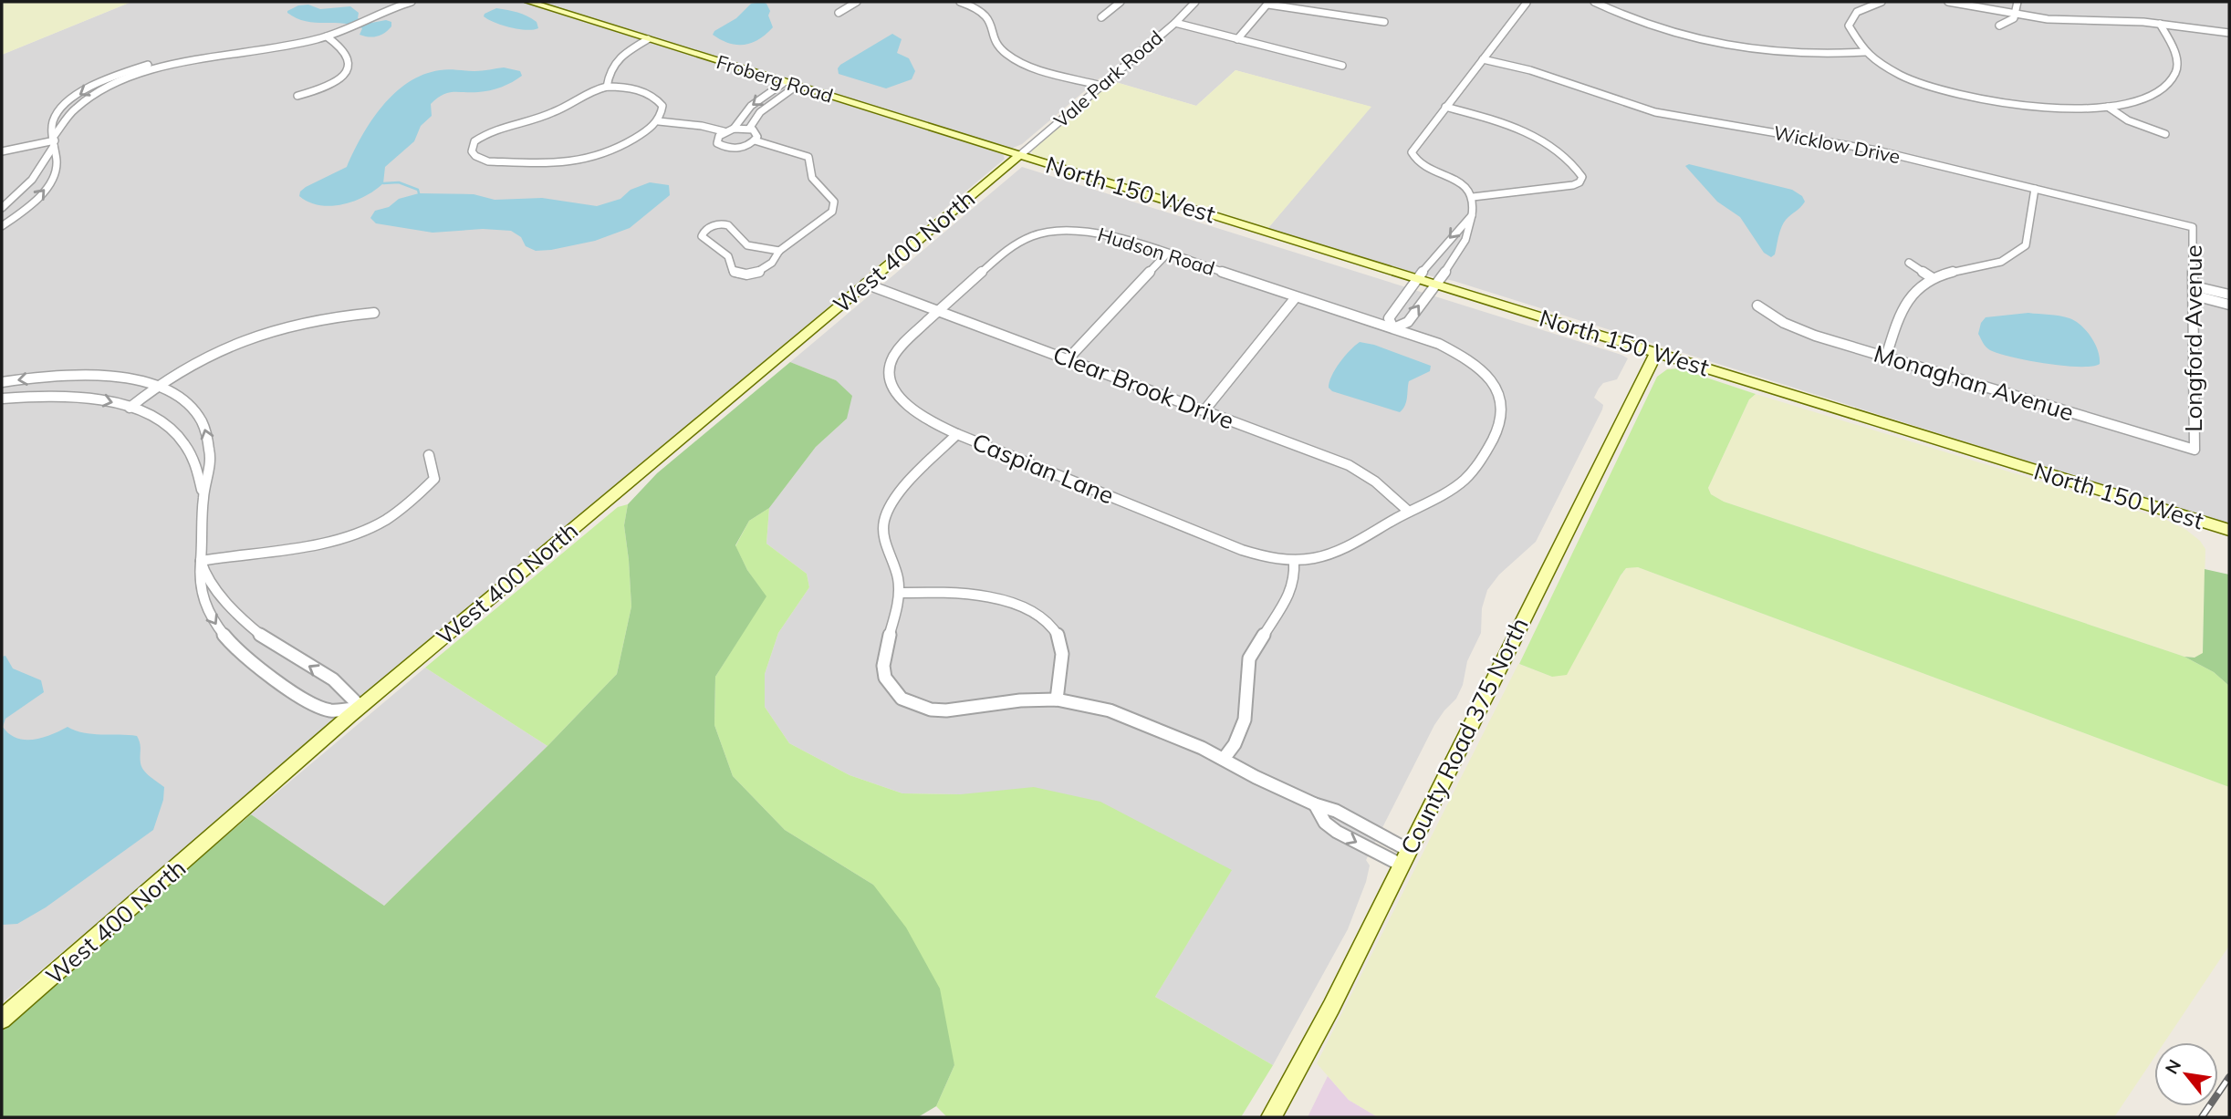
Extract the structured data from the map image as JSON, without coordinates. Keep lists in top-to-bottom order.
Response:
{
  "streets": {
    "street": [
      "Froberg Road",
      "Vale Park Road",
      "Wicklow Drive",
      "North 150 West",
      "West 400 North",
      "Hudson Road",
      "Longford Avenue",
      "Monaghan Avenue",
      "Clear Brook Drive",
      "Caspian Lane",
      "County Road 375 North"
    ]
  },
  "crossings": [
    ["Froberg Road", "Vale Park Road"],
    ["Froberg Road", "North 150 West"],
    ["Froberg Road", "West 400 North"],
    ["Vale Park Road", "North 150 West"],
    ["Vale Park Road", "West 400 North"],
    ["Wicklow Drive", "Longford Avenue"],
    ["North 150 West", "West 400 North"],
    ["North 150 West", "County Road 375 North"],
    ["West 400 North", "Clear Brook Drive"],
    ["Hudson Road", "Clear Brook Drive"],
    ["Hudson Road", "Caspian Lane"],
    ["Longford Avenue", "Monaghan Avenue"],
    ["Clear Brook Drive", "Caspian Lane"]
  ],
  "north": "top left"
}
